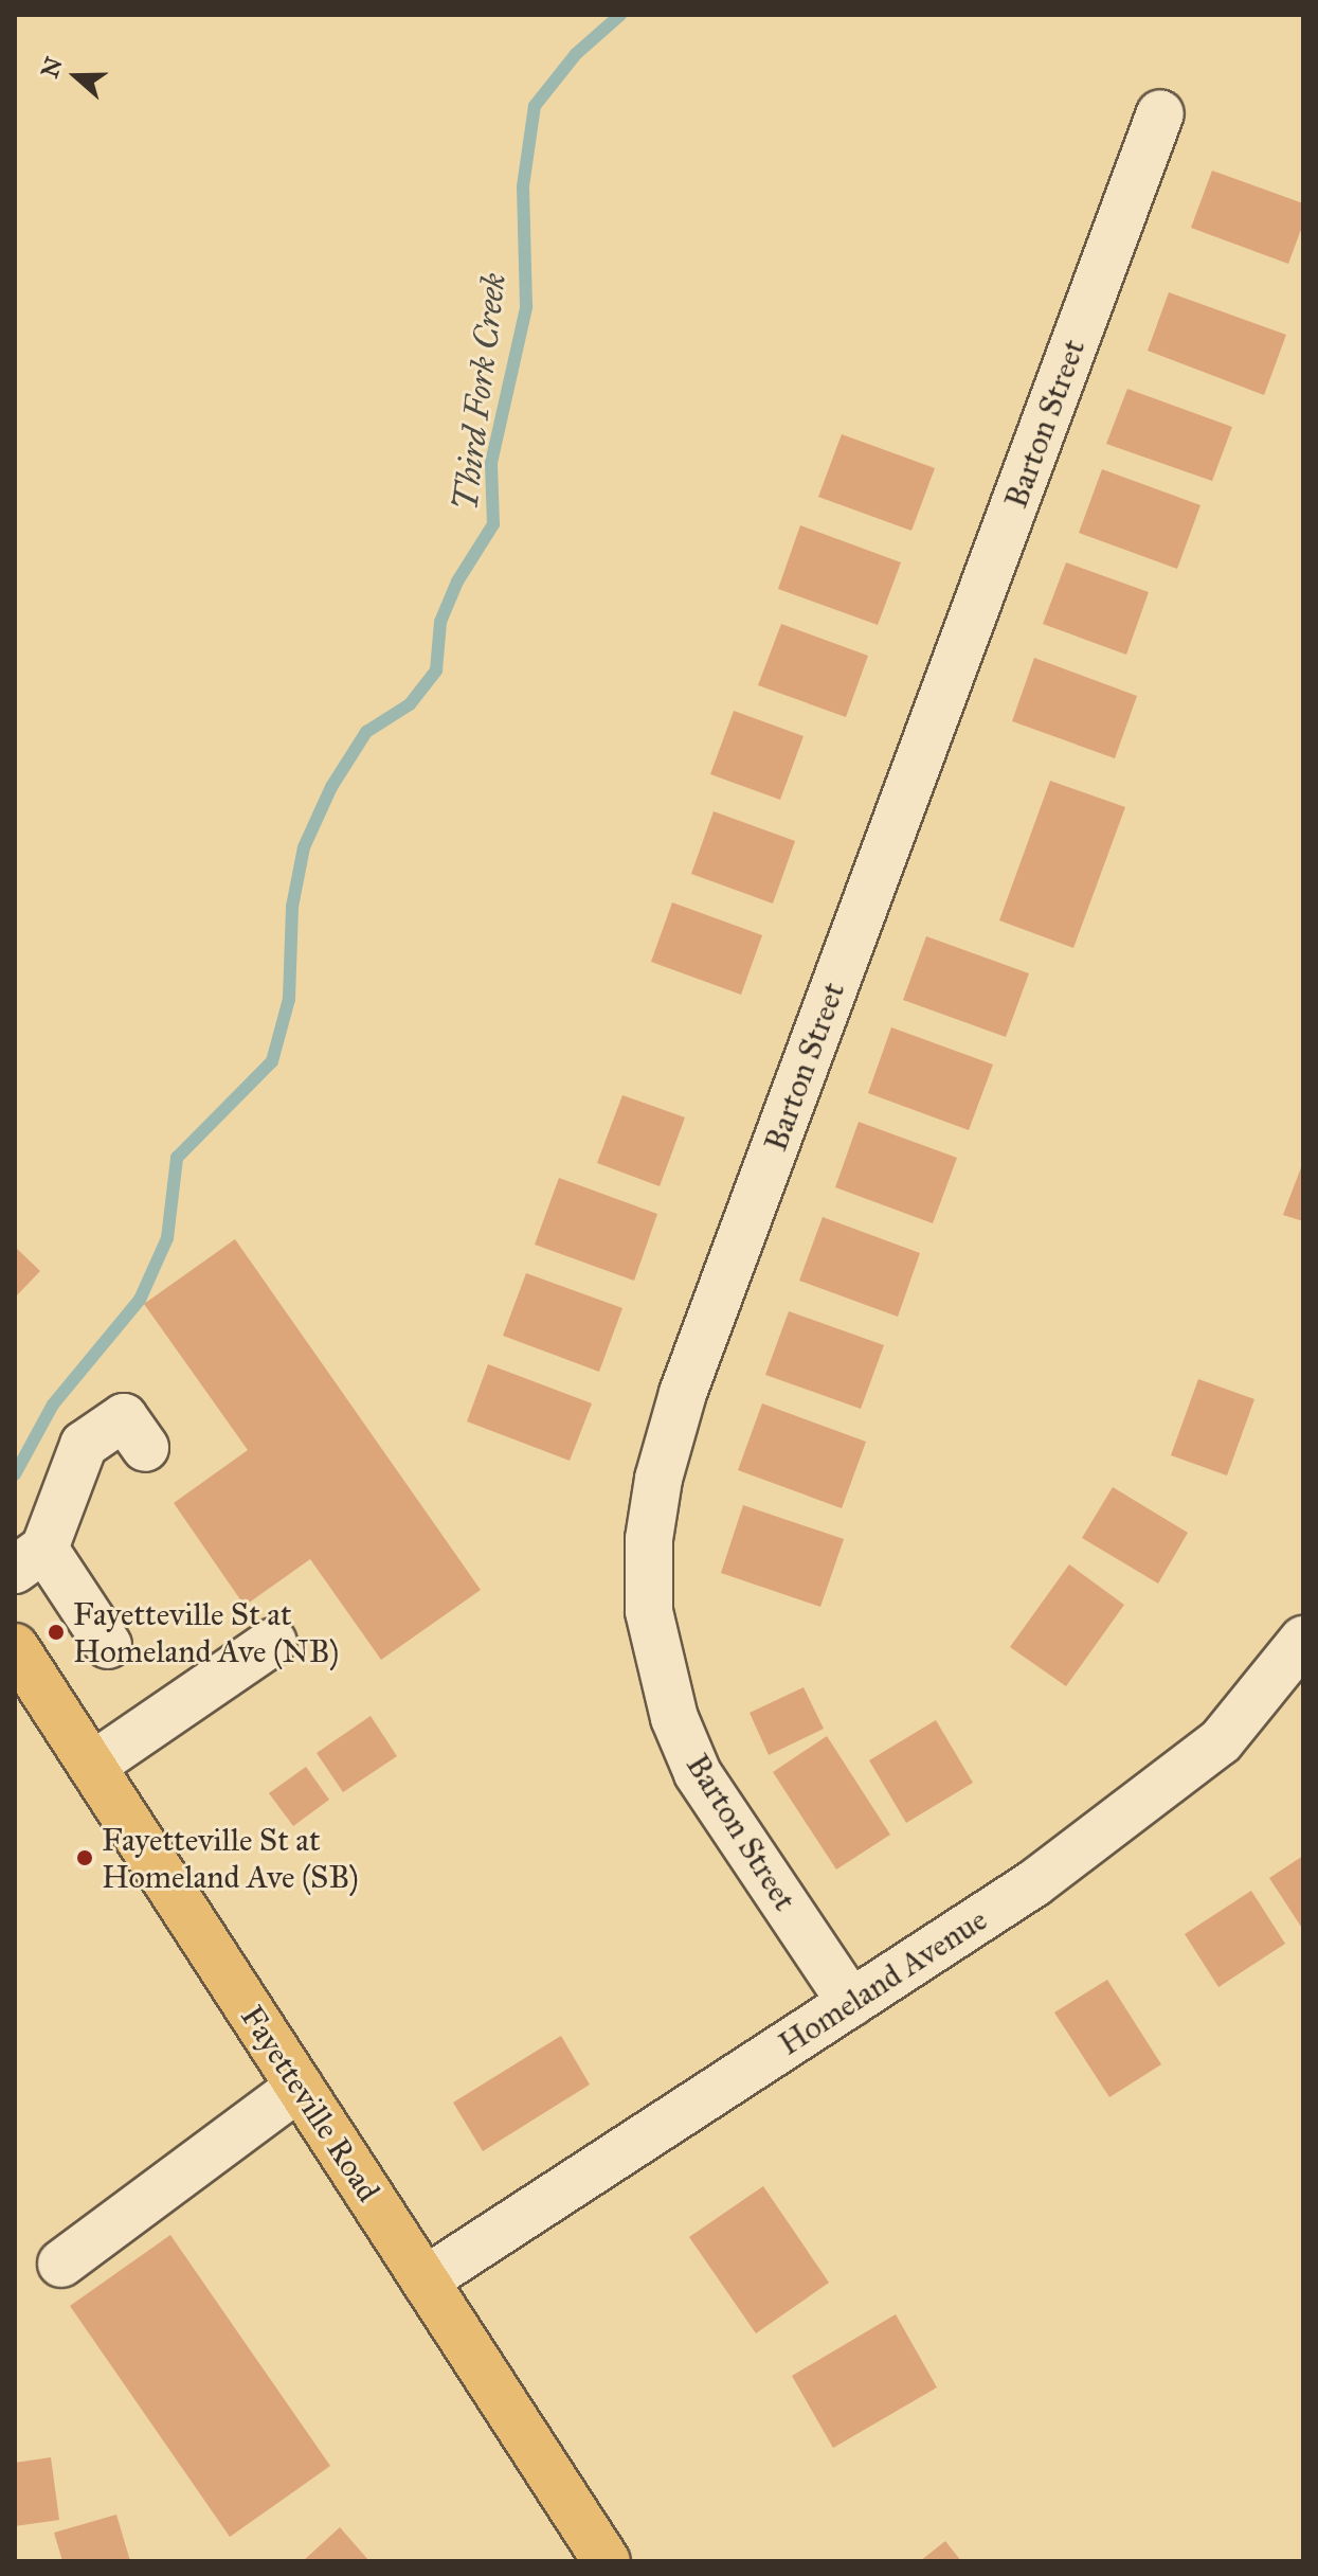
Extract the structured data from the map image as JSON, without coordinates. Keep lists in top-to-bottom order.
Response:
{
  "streets": {
    "main road": ["Fayetteville Road"],
    "street": ["Barton Street", "Homeland Avenue"]
  },
  "crossings": [
    ["Barton Street", "Homeland Avenue"],
    ["Homeland Avenue", "Fayetteville Road"]
  ],
  "water": ["Third Fork Creek"],
  "places": ["Fayetteville St at Homeland Ave (NB)", "Fayetteville St at Homeland Ave (SB)"],
  "north": "left"
}
